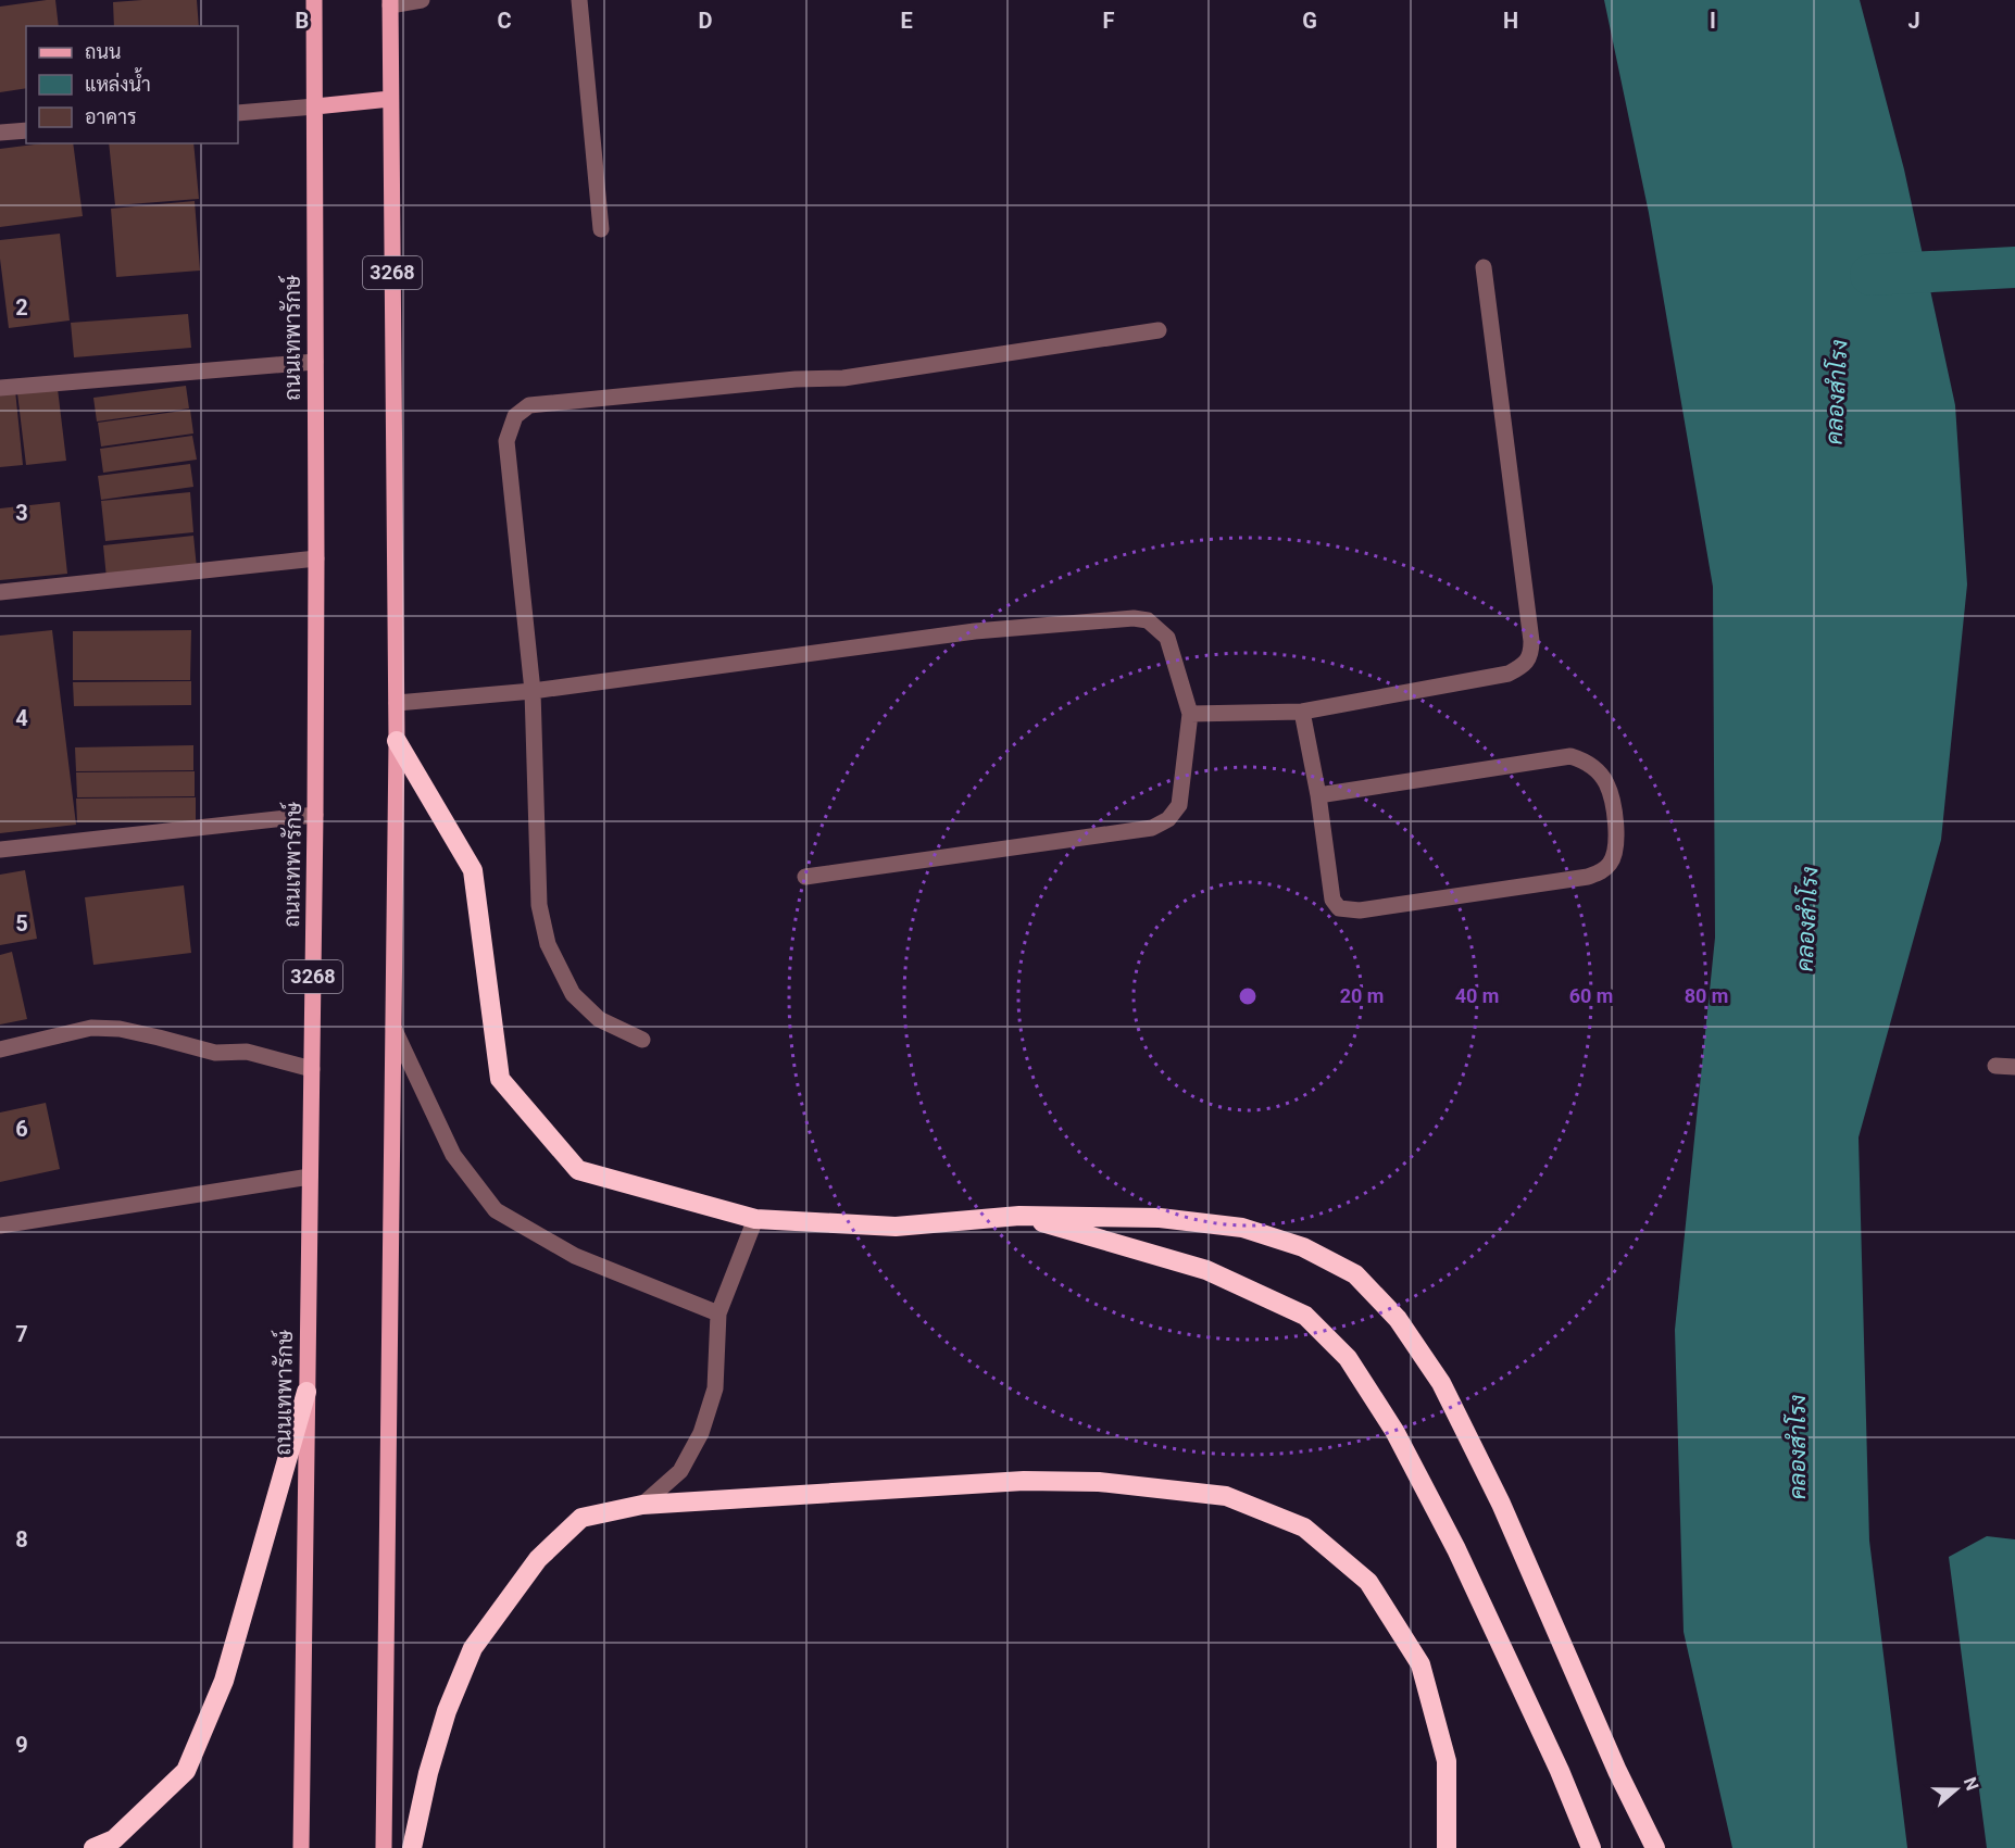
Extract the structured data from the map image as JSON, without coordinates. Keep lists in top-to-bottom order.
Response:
{
  "streets": {
    "main road": ["3268", "ถนนเทพารักษ์"]
  },
  "water": ["คลองสำโรง"],
  "legend": ["ถนน", "แหล่งน้ำ", "อาคาร"],
  "north": "right",
  "grid": {
    "columns": [
      "B",
      "C",
      "D",
      "E",
      "F",
      "G",
      "H",
      "I",
      "J"
    ],
    "rows": [
      "2",
      "3",
      "4",
      "5",
      "6",
      "7",
      "8",
      "9"
    ]
  },
  "rings": [
    "20 m",
    "40 m",
    "60 m",
    "80 m"
  ]
}
